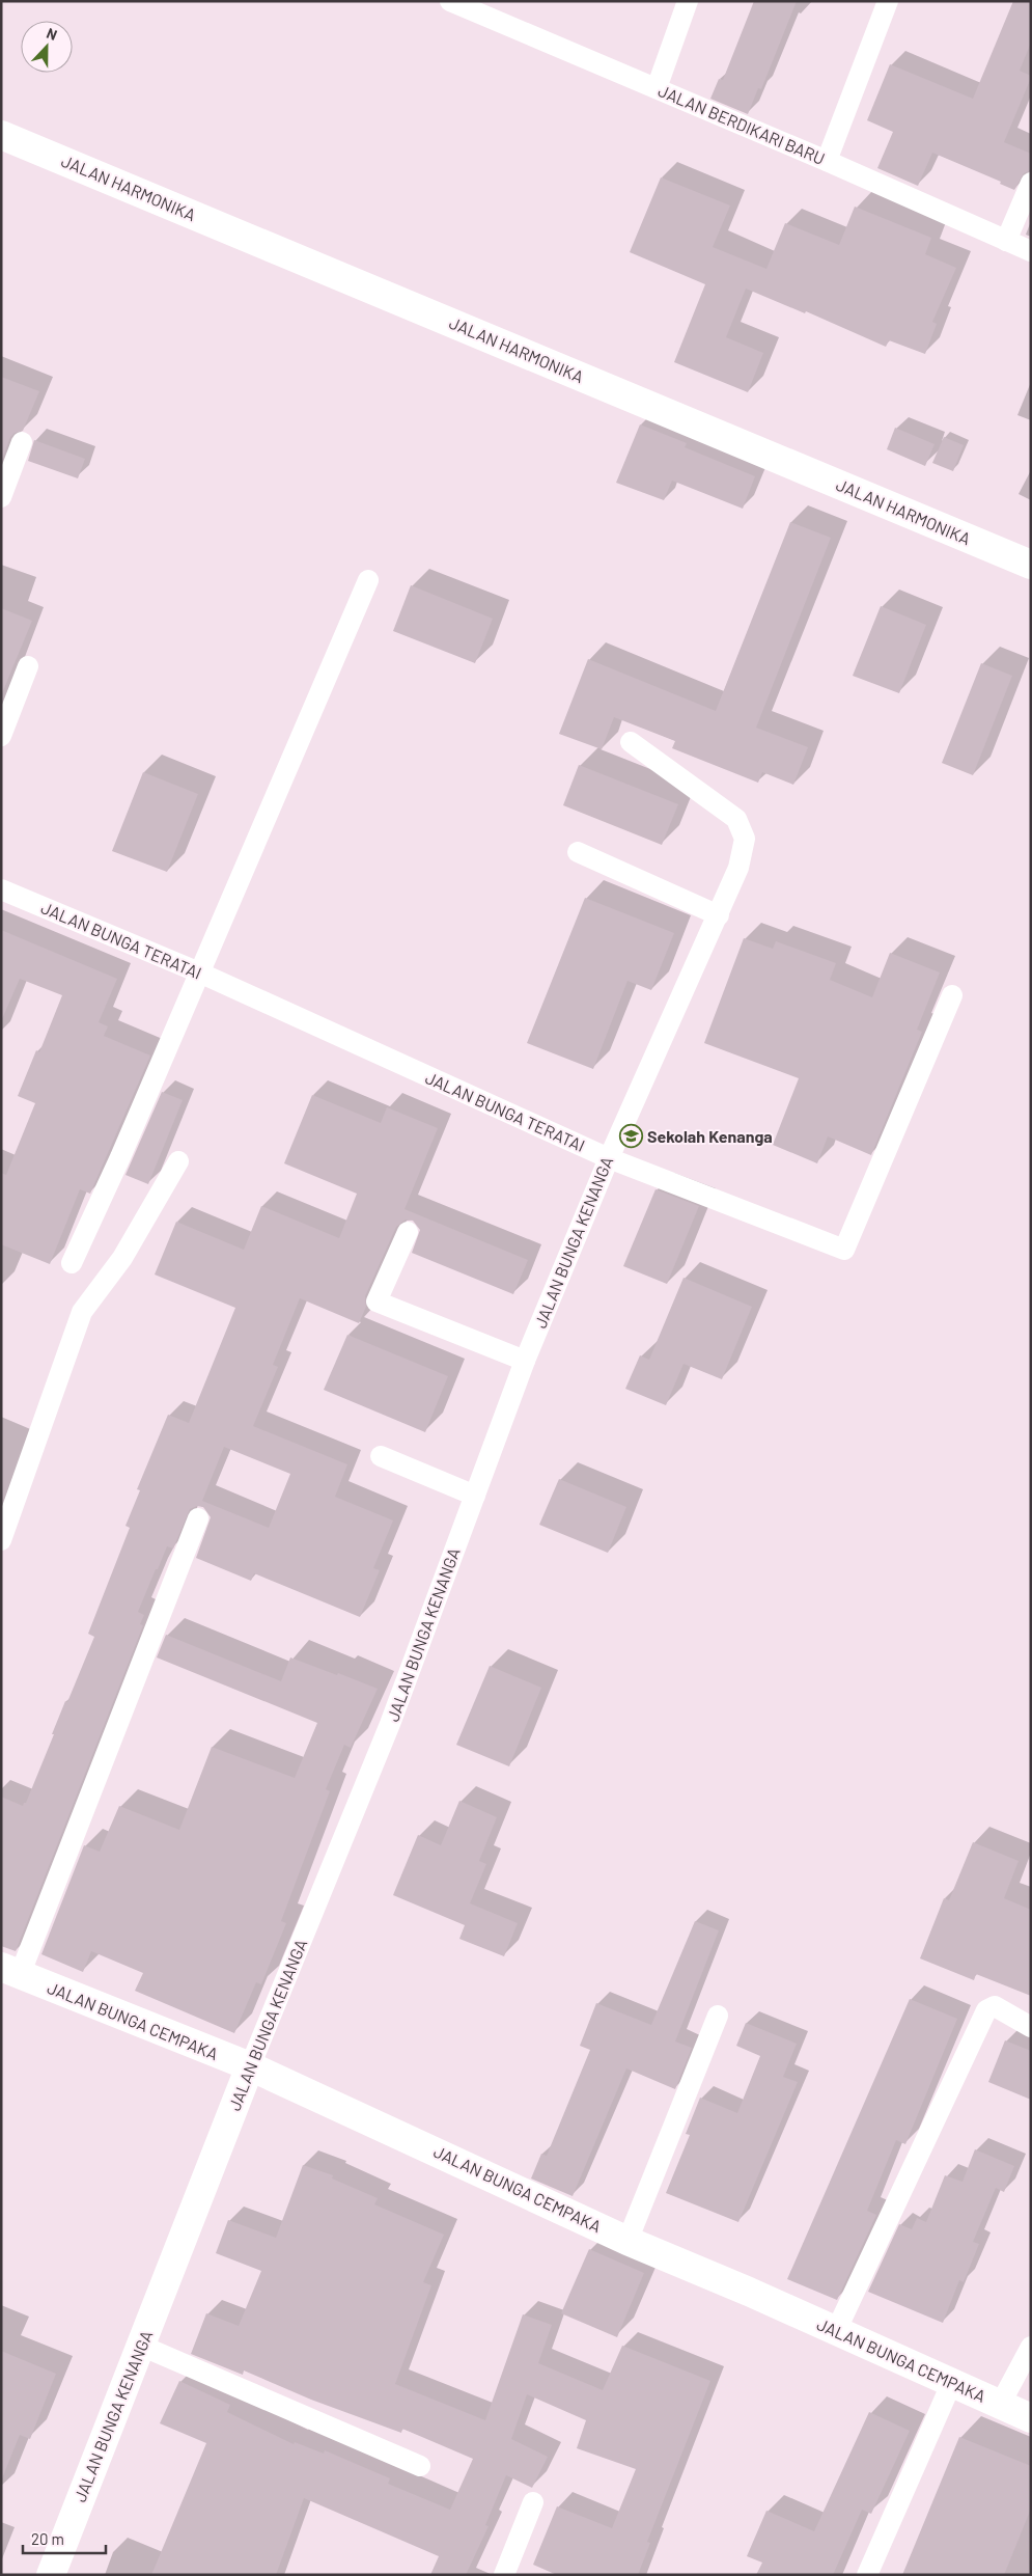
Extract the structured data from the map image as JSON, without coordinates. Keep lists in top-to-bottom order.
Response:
{
  "streets": {
    "street": [
      "JALAN BERDIKARI BARU",
      "JALAN HARMONIKA",
      "JALAN BUNGA TERATAI",
      "JALAN BUNGA KENANGA",
      "JALAN BUNGA CEMPAKA"
    ]
  },
  "crossings": [
    ["JALAN BUNGA TERATAI", "JALAN BUNGA KENANGA"],
    ["JALAN BUNGA KENANGA", "JALAN BUNGA CEMPAKA"]
  ],
  "places": {
    "school or university": ["Sekolah Kenanga"]
  },
  "scale_bar": "20 m",
  "north": "top"
}
